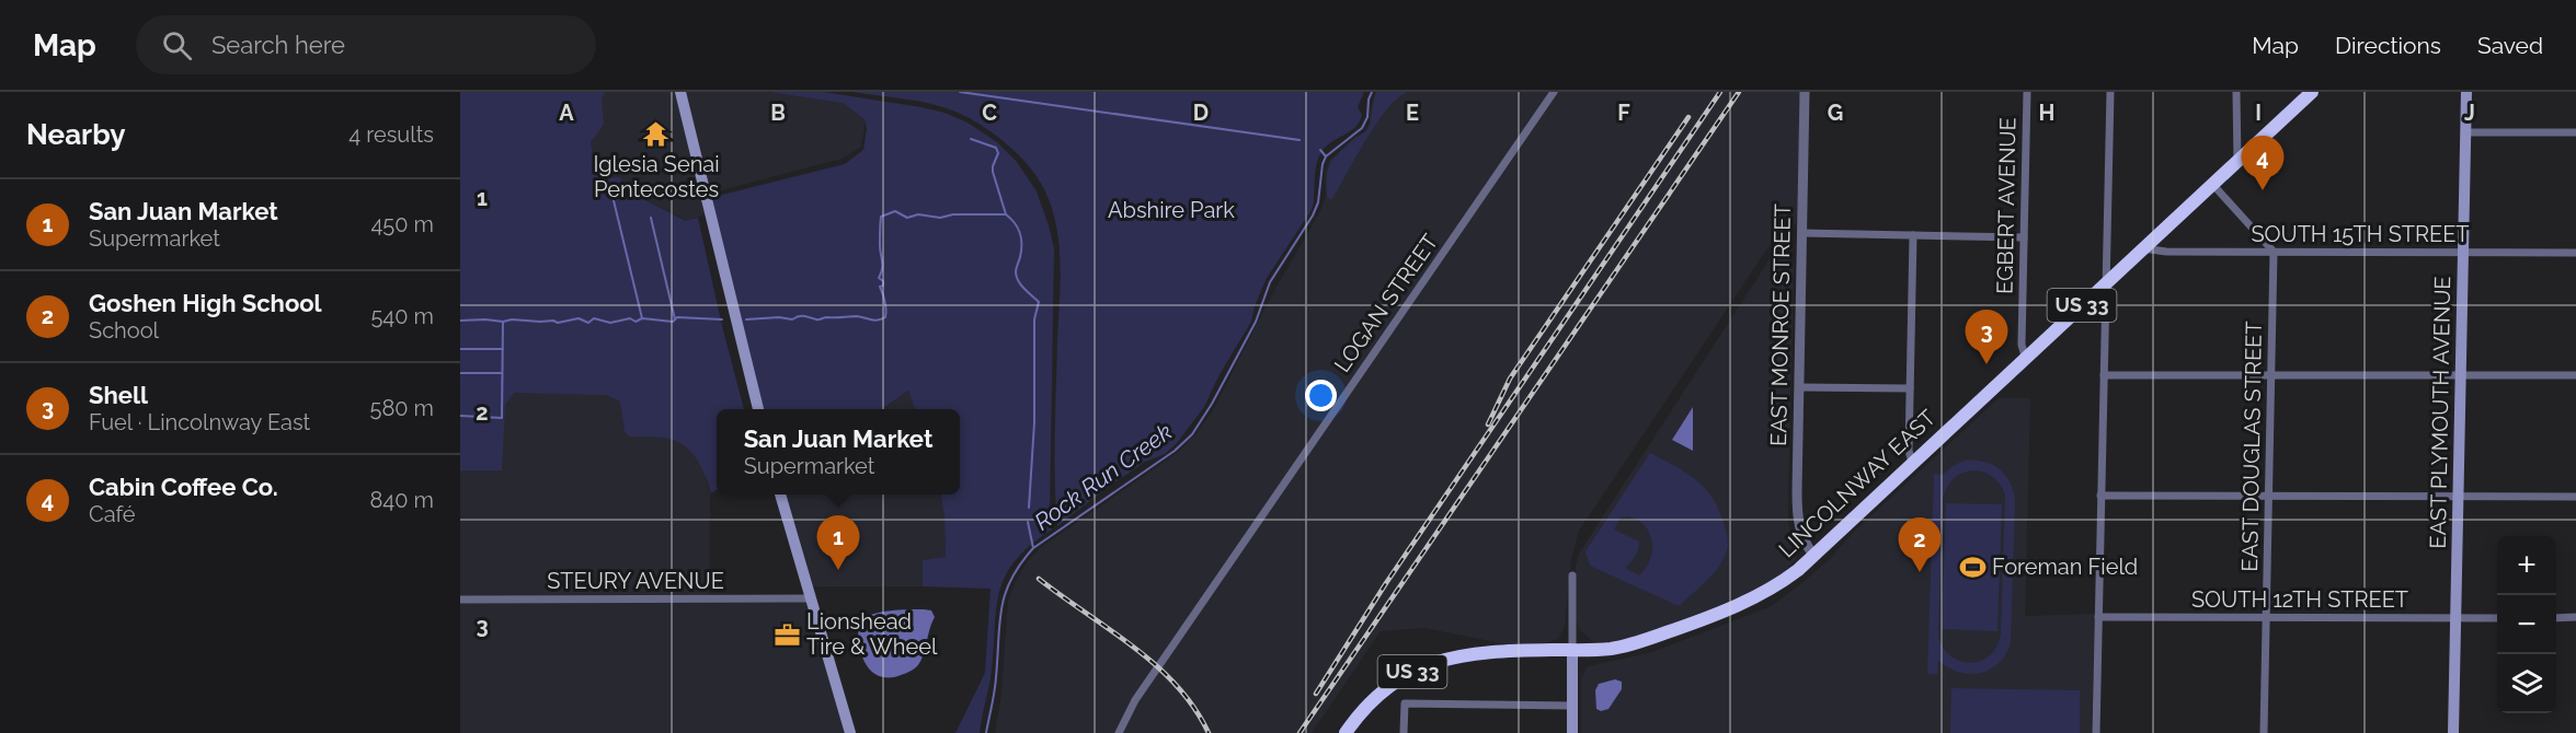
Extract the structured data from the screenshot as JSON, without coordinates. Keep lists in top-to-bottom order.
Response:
{
  "streets": {
    "highway": ["US 33", "LINCOLNWAY EAST"],
    "main road": ["EAST PLYMOUTH AVENUE"],
    "street": [
      "EGBERT AVENUE",
      "SOUTH 15TH STREET",
      "LOGAN STREET",
      "EAST MONROE STREET",
      "EAST DOUGLAS STREET",
      "STEURY AVENUE",
      "SOUTH 12TH STREET"
    ]
  },
  "crossings": [
    ["EGBERT AVENUE", "LINCOLNWAY EAST"],
    ["SOUTH 15TH STREET", "EAST PLYMOUTH AVENUE"],
    ["SOUTH 15TH STREET", "EAST DOUGLAS STREET"],
    ["SOUTH 15TH STREET", "LINCOLNWAY EAST"],
    ["EAST MONROE STREET", "LINCOLNWAY EAST"],
    ["EAST PLYMOUTH AVENUE", "SOUTH 12TH STREET"],
    ["EAST DOUGLAS STREET", "SOUTH 12TH STREET"]
  ],
  "water": ["Rock Run Creek"],
  "parks": ["Abshire Park"],
  "places": {
    "temple": ["Iglesia Senai Pentecostes"],
    "sports": ["Foreman Field"],
    "office": ["Lionshead Tire & Wheel"]
  },
  "page": {
    "header": "Map",
    "search": "Search here",
    "nav": ["Map", "Directions", "Saved"],
    "heading": ["Nearby", "4 results"],
    "pins": [
      "4",
      "3",
      "1",
      "2"
    ],
    "list": [
      {
        "mark": "1",
        "name": "San Juan Market",
        "note": "Supermarket",
        "value": "450 m"
      },
      {
        "mark": "2",
        "name": "Goshen High School",
        "note": "School",
        "value": "540 m"
      },
      {
        "mark": "3",
        "name": "Shell",
        "note": "Fuel · Lincolnway East",
        "value": "580 m"
      },
      {
        "mark": "4",
        "name": "Cabin Coffee Co.",
        "note": "Café",
        "value": "840 m"
      }
    ],
    "popup": ["San Juan Market", "Supermarket"],
    "map_buttons": ["+", "−"]
  },
  "grid": {
    "columns": [
      "A",
      "B",
      "C",
      "D",
      "E",
      "F",
      "G",
      "H",
      "I",
      "J"
    ],
    "rows": ["1", "2", "3"]
  }
}
